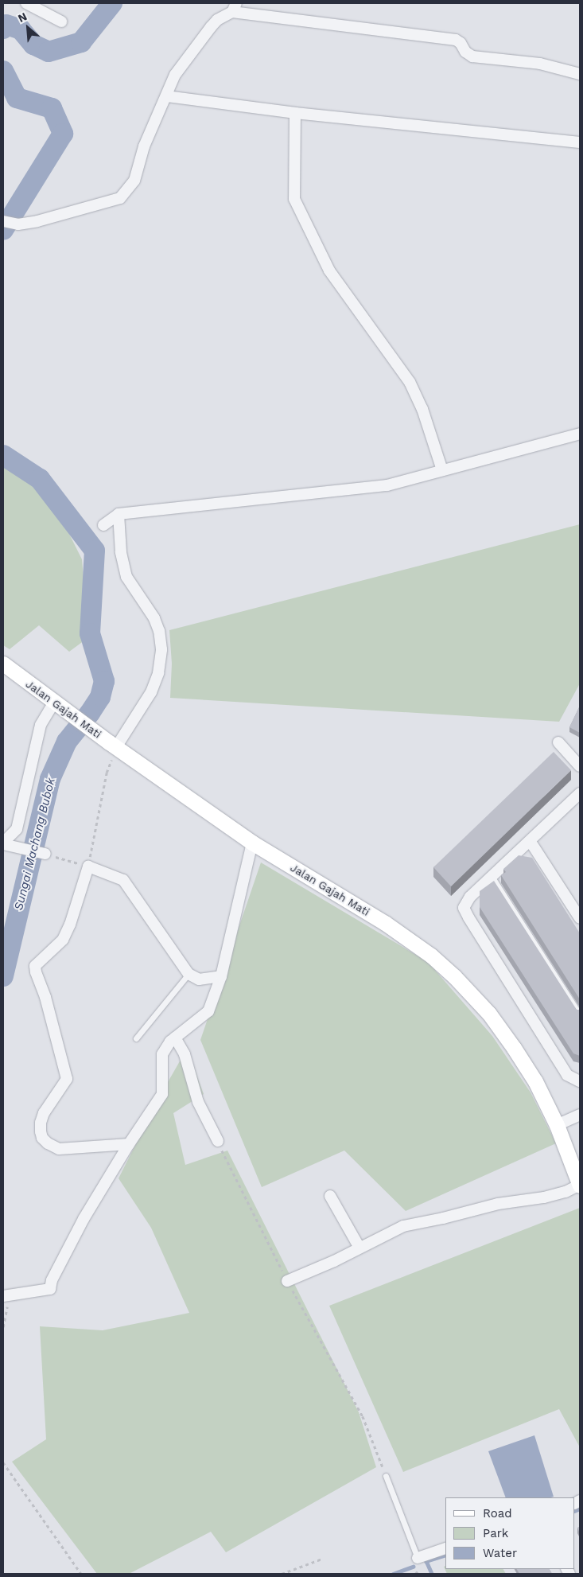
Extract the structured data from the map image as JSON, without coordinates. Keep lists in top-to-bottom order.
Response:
{
  "streets": {
    "main road": ["Jalan Gajah Mati"]
  },
  "water": ["Sungai Machang Bubok"],
  "legend": ["Road", "Park", "Water"],
  "north": "top left"
}
